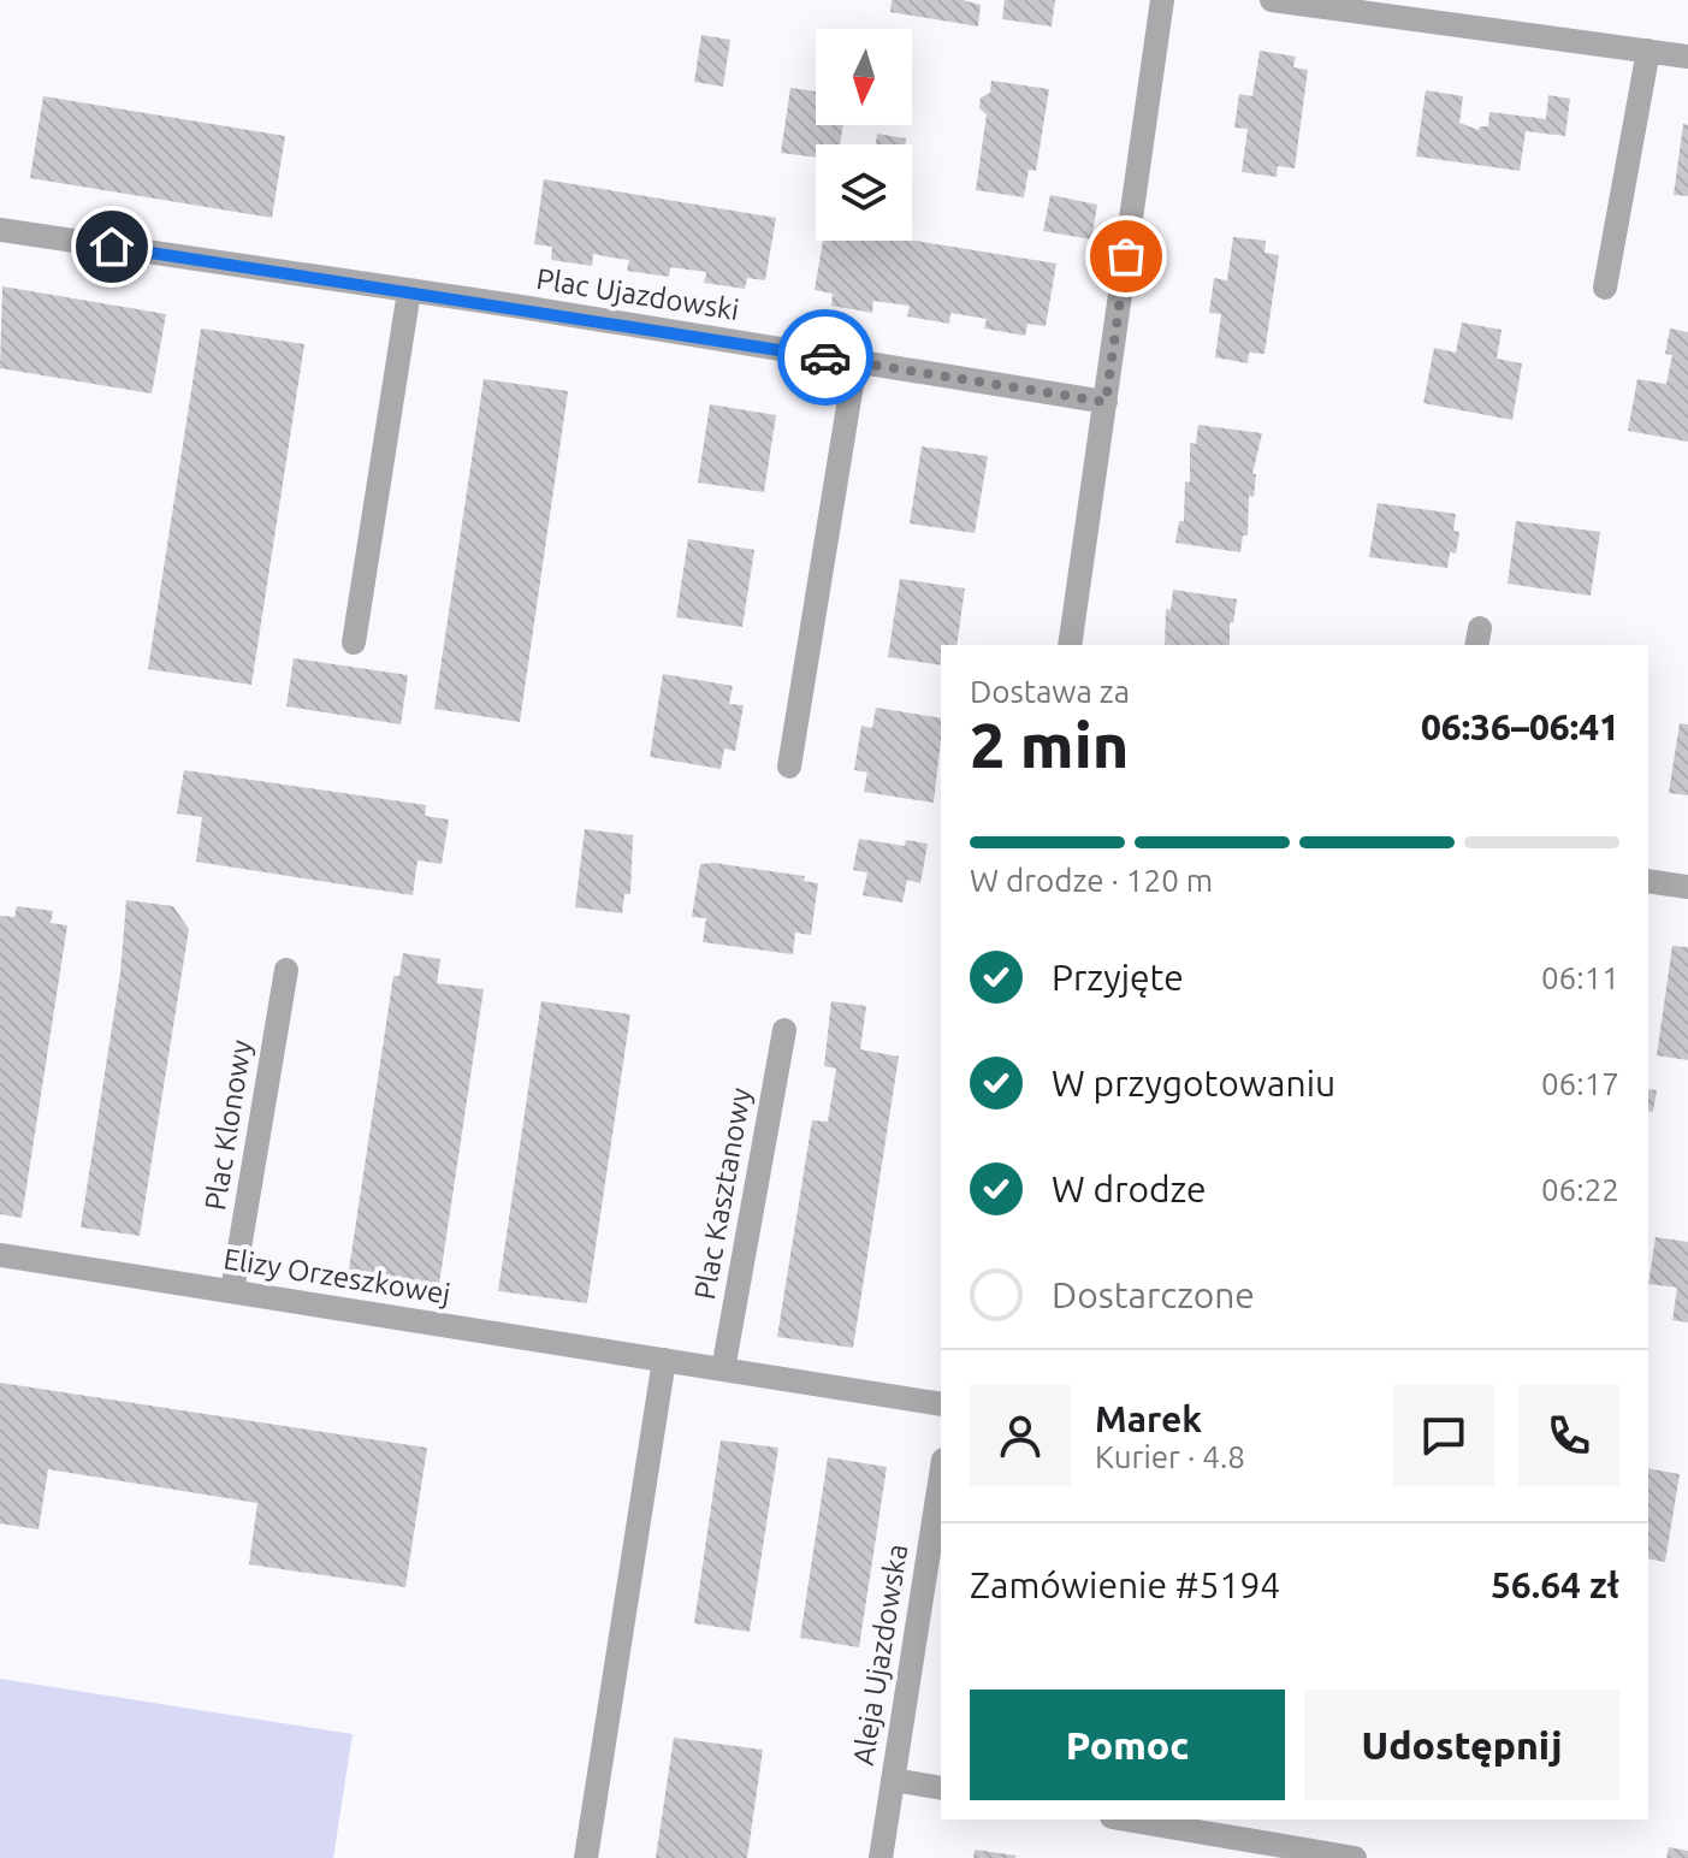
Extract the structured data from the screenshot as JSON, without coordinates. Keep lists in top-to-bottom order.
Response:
{
  "streets": {
    "street": [
      "Plac Ujazdowski",
      "Plac Klonowy",
      "Plac Kasztanowy",
      "Elizy Orzeszkowej",
      "Aleja Ujazdowska"
    ]
  },
  "crossings": [
    ["Plac Klonowy", "Elizy Orzeszkowej"],
    ["Plac Kasztanowy", "Elizy Orzeszkowej"]
  ],
  "north": "bottom",
  "page": {
    "heading": ["2 min", "Dostawa za", "06:36–06:41"],
    "panel": [
      "Marek",
      "Kurier · 4.8",
      "Zamówienie #5194",
      "56.64 zł"
    ],
    "bar": "W drodze · 120 m",
    "list": [
      ["Przyjęte", "06:11"],
      ["W przygotowaniu", "06:17"],
      ["W drodze", "06:22"],
      "Dostarczone"
    ],
    "buttons": ["Pomoc", "Udostępnij"]
  }
}
